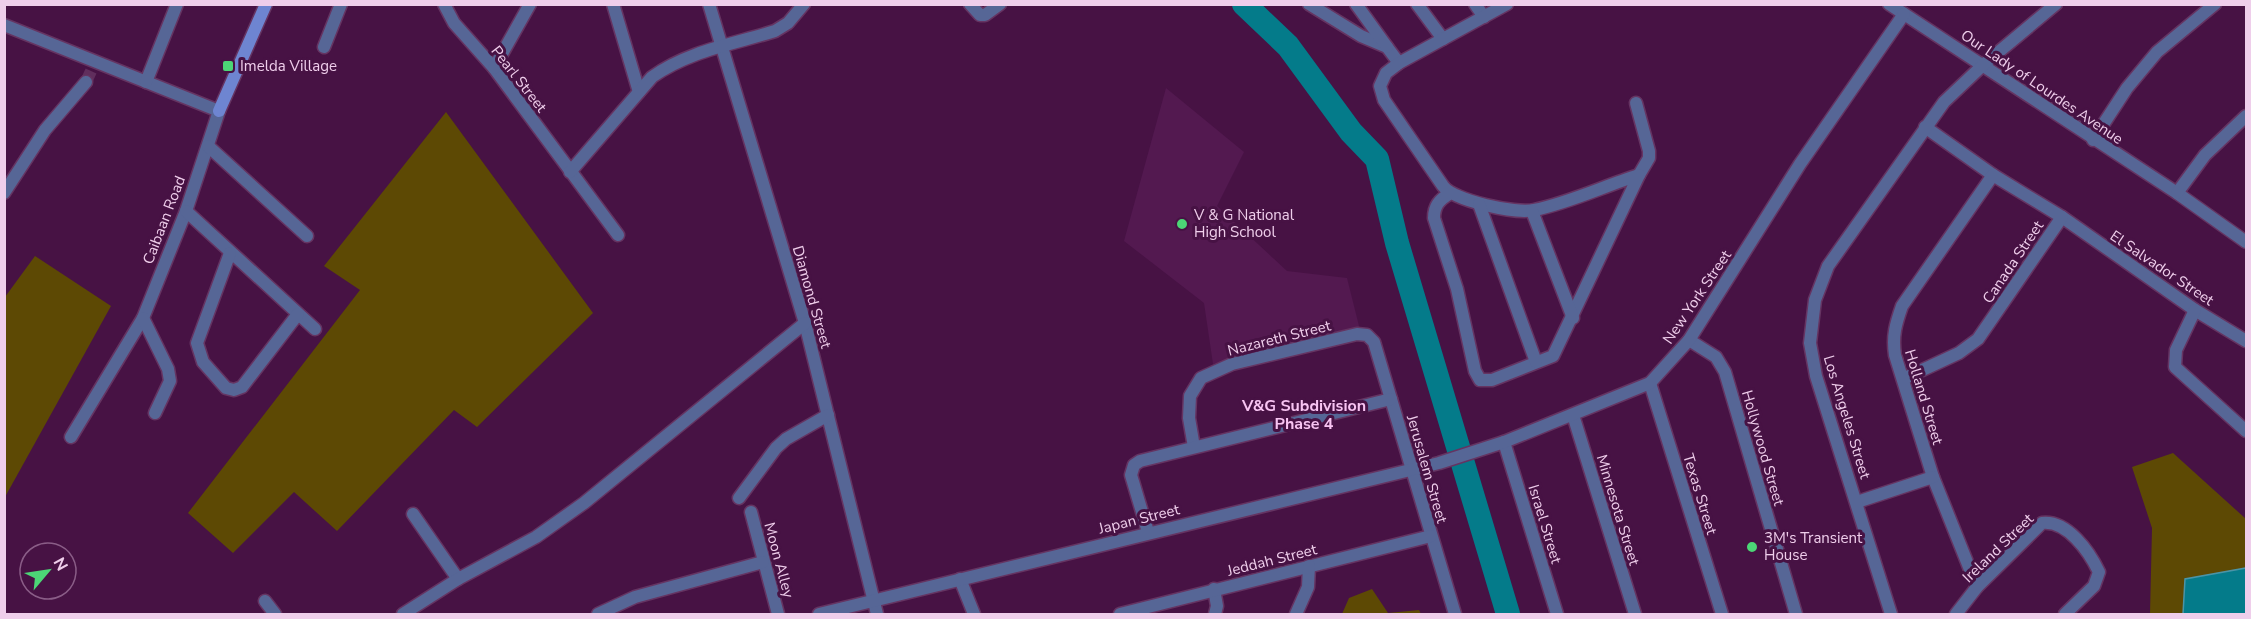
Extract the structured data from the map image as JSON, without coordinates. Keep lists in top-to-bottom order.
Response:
{
  "streets": {
    "street": [
      "Pearl Street",
      "Our Lady of Lourdes Avenue",
      "Caibaan Road",
      "Canada Street",
      "El Salvador Street",
      "Diamond Street",
      "New York Street",
      "Nazareth Street",
      "Holland Street",
      "Los Angeles Street",
      "Hollywood Street",
      "Jerusalem Street",
      "Texas Street",
      "Minnesota Street",
      "Japan Street",
      "Israel Street",
      "Ireland Street",
      "Moon Alley",
      "Jeddah Street"
    ]
  },
  "crossings": [
    ["Our Lady of Lourdes Avenue", "New York Street"],
    ["Our Lady of Lourdes Avenue", "Los Angeles Street"],
    ["Canada Street", "El Salvador Street"],
    ["Canada Street", "Holland Street"],
    ["Canada Street", "Los Angeles Street"],
    ["Diamond Street", "Japan Street"],
    ["New York Street", "Hollywood Street"],
    ["New York Street", "Jerusalem Street"],
    ["New York Street", "Texas Street"],
    ["New York Street", "Minnesota Street"],
    ["New York Street", "Japan Street"],
    ["New York Street", "Israel Street"],
    ["Nazareth Street", "Jerusalem Street"],
    ["Holland Street", "Ireland Street"],
    ["Jerusalem Street", "Japan Street"],
    ["Jerusalem Street", "Jeddah Street"]
  ],
  "districts": ["V&G Subdivision Phase 4"],
  "places": {
    "transit": ["Imelda Village"],
    "other": ["V & G National High School", "3M's Transient House"]
  },
  "north": "top right"
}
